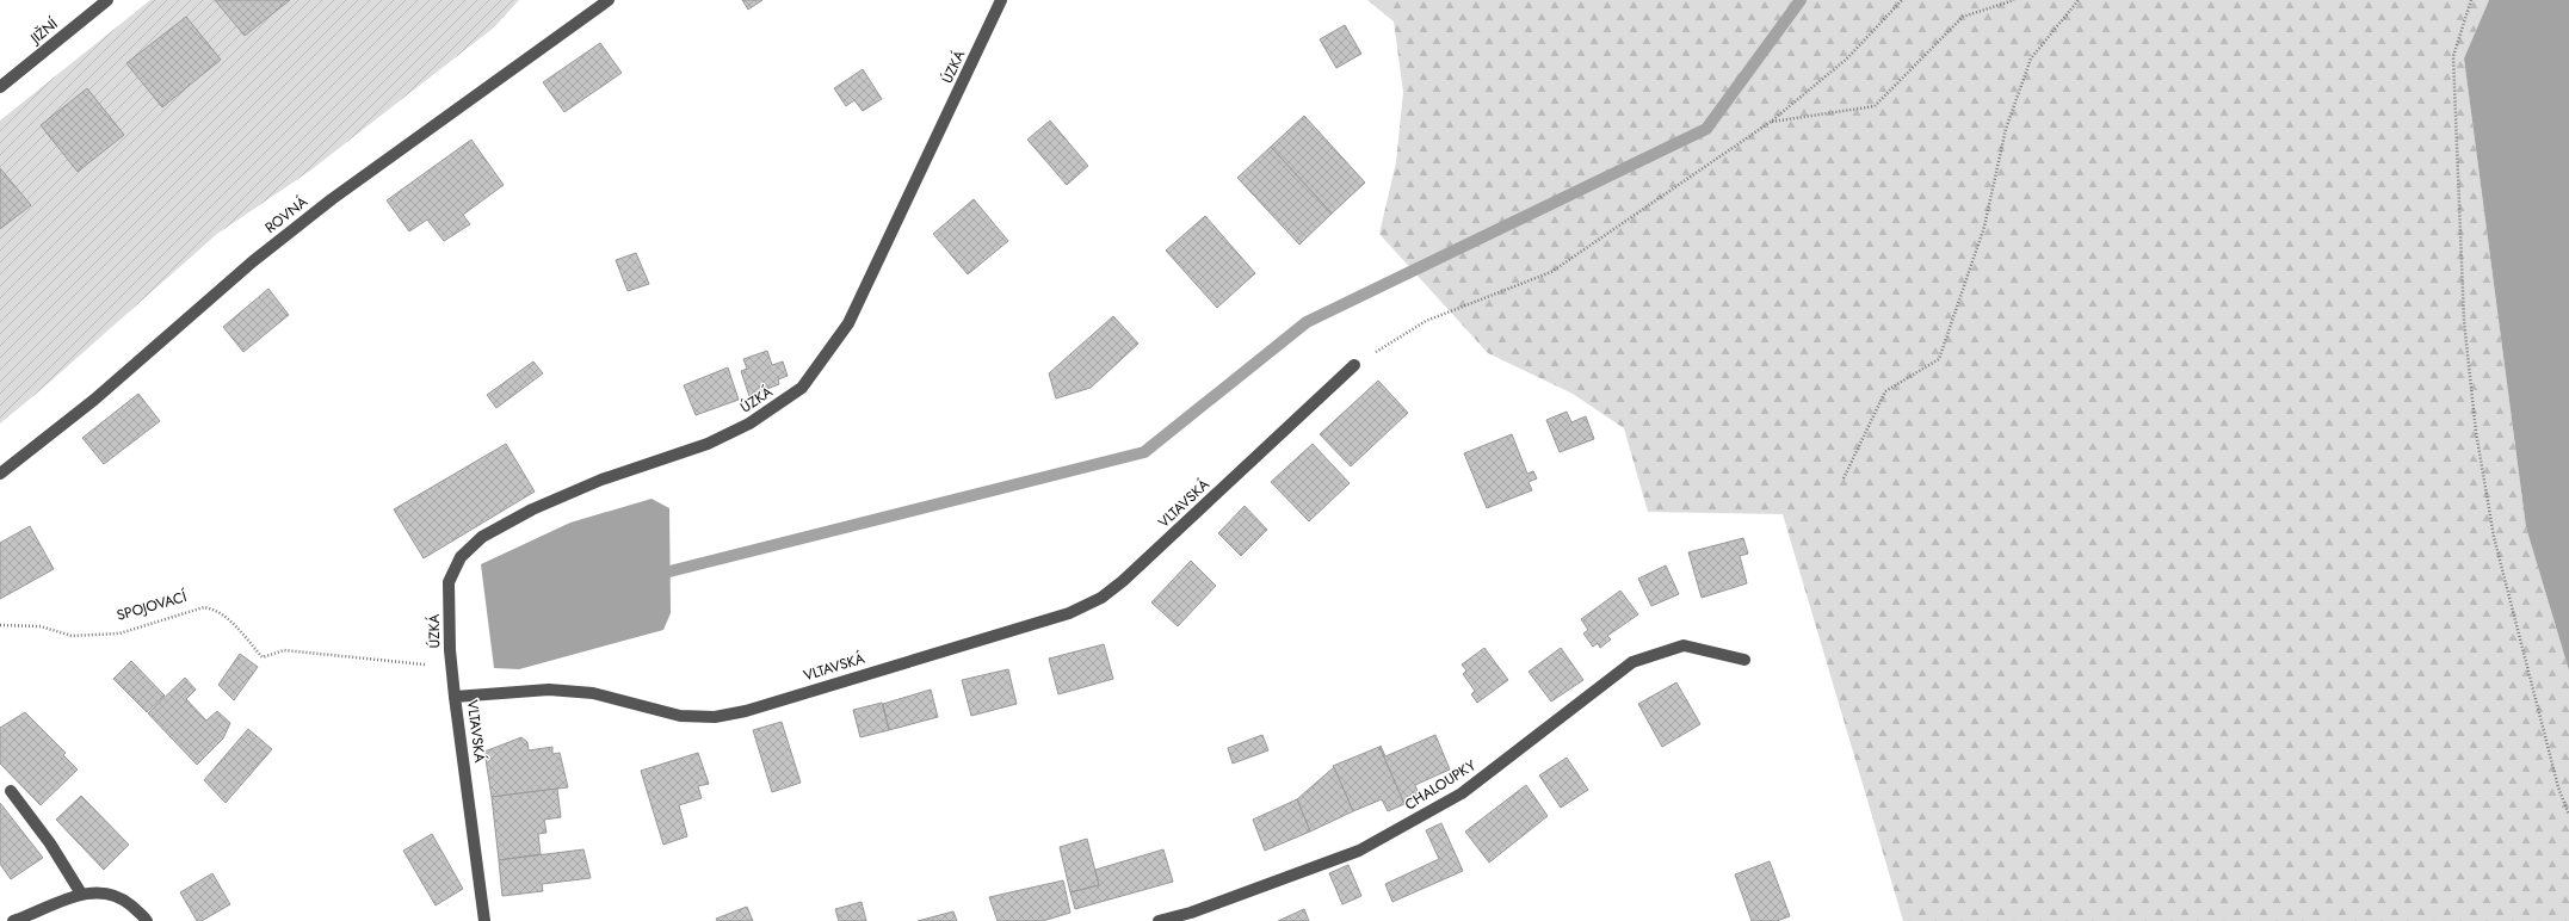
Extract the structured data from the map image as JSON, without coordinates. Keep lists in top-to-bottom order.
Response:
{
  "streets": {
    "street": [
      "JIŽNÍ",
      "ÚZKÁ",
      "ROVNÁ",
      "VLTAVSKÁ",
      "CHALOUPKY"
    ],
    "path": ["SPOJOVACÍ"]
  },
  "crossings": [
    ["ÚZKÁ", "VLTAVSKÁ"],
    ["ÚZKÁ", "SPOJOVACÍ"]
  ]
}
